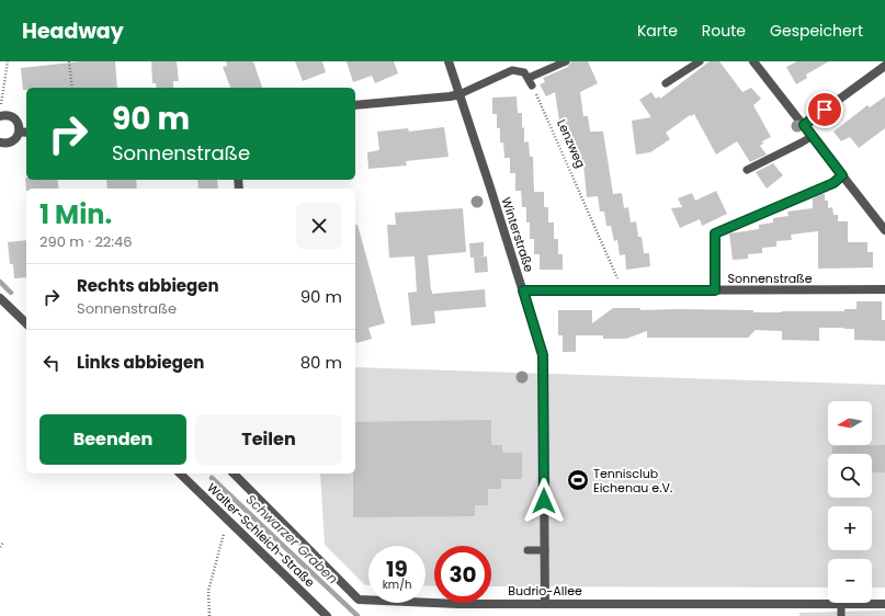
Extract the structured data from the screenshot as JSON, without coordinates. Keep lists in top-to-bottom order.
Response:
{
  "streets": {
    "street": [
      "Winterstraße",
      "Sonnenstraße",
      "Walter-Schleich-Straße",
      "Budrio-Allee"
    ],
    "path": ["Lenzweg"]
  },
  "crossings": [
    ["Lenzweg", "Sonnenstraße"],
    ["Winterstraße", "Sonnenstraße"],
    ["Winterstraße", "Budrio-Allee"]
  ],
  "water": ["Schwarzer Graben"],
  "places": {
    "sports": ["Tennisclub Eichenau e.V."]
  },
  "north": "left",
  "page": {
    "header": "Headway",
    "nav": ["Karte", "Route", "Gespeichert"],
    "turn": ["90 m", "Sonnenstraße"],
    "heading": ["1 Min.", "290 m · 22:46"],
    "list": [
      {
        "name": "Rechts abbiegen",
        "note": "Sonnenstraße",
        "value": "90 m"
      },
      {
        "name": "Links abbiegen",
        "value": "80 m"
      }
    ],
    "map_buttons": ["+", "−"],
    "buttons": ["Beenden", "Teilen"],
    "speed": "19 km/h",
    "limit": "30"
  }
}
